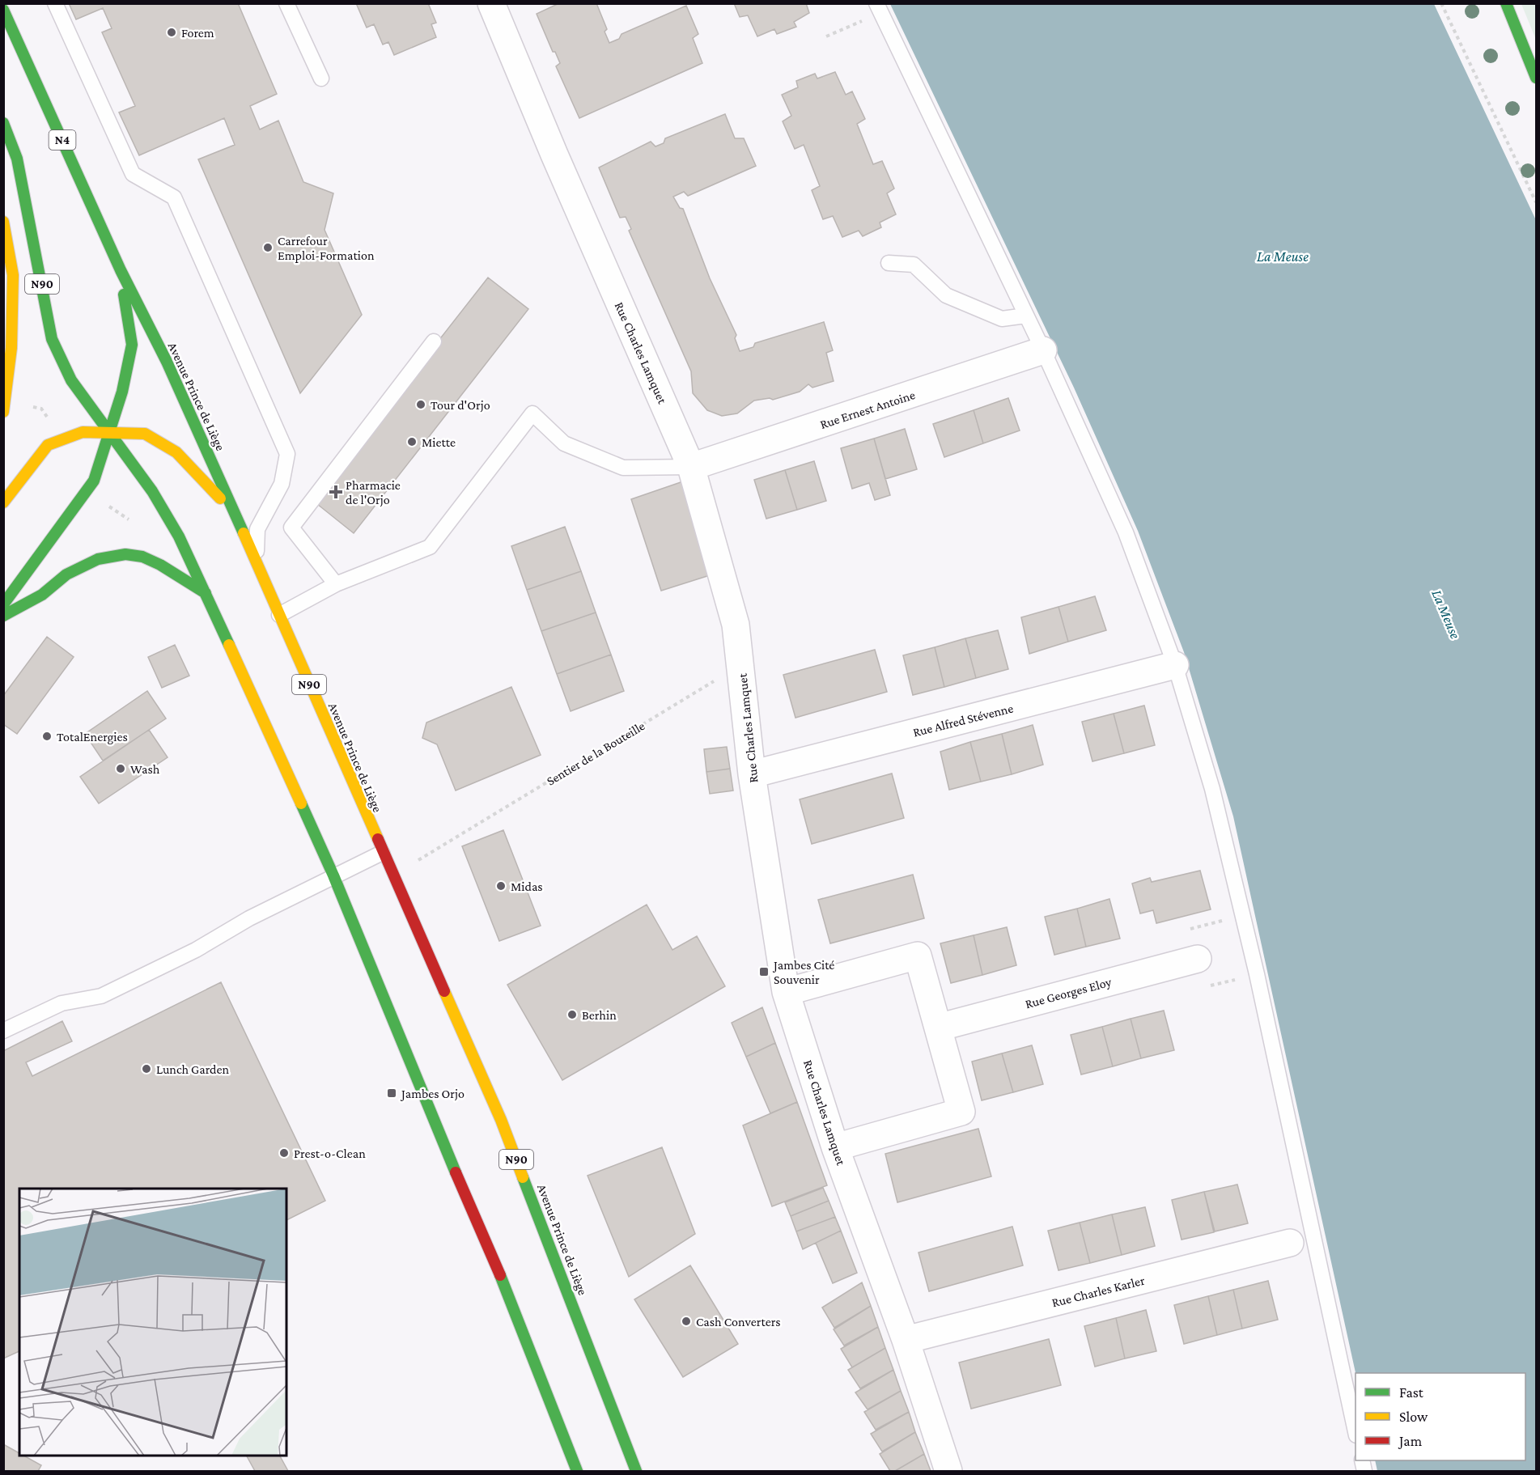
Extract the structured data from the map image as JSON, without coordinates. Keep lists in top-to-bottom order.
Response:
{
  "streets": {
    "main road": ["N4", "N90", "Avenue Prince de Liège"],
    "street": [
      "Rue Charles Lamquet",
      "Rue Ernest Antoine",
      "Rue Alfred Stévenne",
      "Rue Georges Eloy",
      "Rue Charles Karler"
    ],
    "path": ["Sentier de la Bouteille"]
  },
  "crossings": [
    ["N4", "N90"],
    ["N4", "Avenue Prince de Liège"],
    ["Rue Charles Lamquet", "Rue Ernest Antoine"],
    ["Rue Charles Lamquet", "Rue Alfred Stévenne"],
    ["Rue Charles Lamquet", "Sentier de la Bouteille"],
    ["Rue Charles Lamquet", "Rue Charles Karler"]
  ],
  "water": ["La Meuse"],
  "places": {
    "other": [
      "Forem",
      "Carrefour Emploi-Formation",
      "Tour d'Orjo",
      "Miette",
      "TotalEnergies",
      "Wash",
      "Midas",
      "Berhin",
      "Lunch Garden",
      "Prest-o-Clean",
      "Cash Converters"
    ],
    "health": ["Pharmacie de l'Orjo"],
    "transit": ["Jambes Cité Souvenir", "Jambes Orjo"]
  },
  "legend": ["Fast", "Slow", "Jam"]
}
